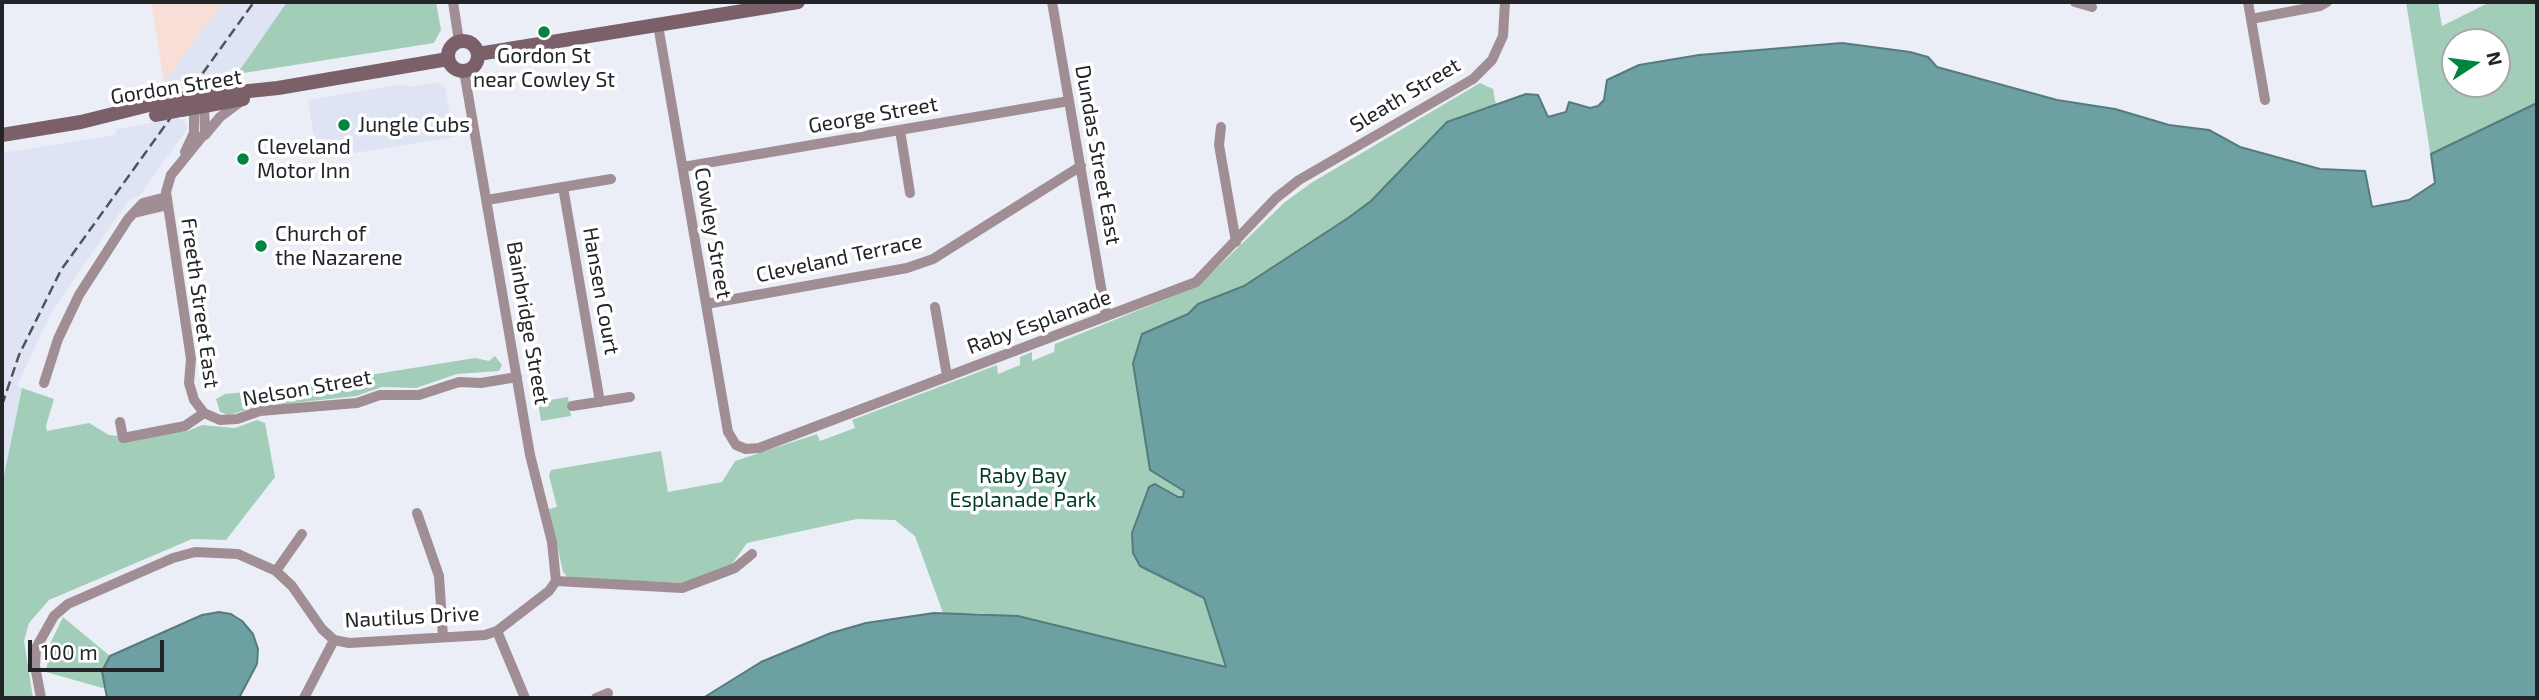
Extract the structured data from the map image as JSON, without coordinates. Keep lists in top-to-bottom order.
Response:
{
  "streets": {
    "street": [
      "Gordon Street",
      "Sleath Street",
      "George Street",
      "Dundas Street East",
      "Cowley Street",
      "Cleveland Terrace",
      "Hansen Court",
      "Freeth Street East",
      "Raby Esplanade",
      "Bainbridge Street",
      "Nelson Street",
      "Nautilus Drive"
    ]
  },
  "crossings": [
    ["Gordon Street", "Freeth Street East"],
    ["Gordon Street", "Bainbridge Street"],
    ["Sleath Street", "Raby Esplanade"],
    ["George Street", "Dundas Street East"],
    ["George Street", "Cowley Street"],
    ["Dundas Street East", "Cleveland Terrace"],
    ["Dundas Street East", "Raby Esplanade"],
    ["Cowley Street", "Cleveland Terrace"],
    ["Cowley Street", "Raby Esplanade"],
    ["Freeth Street East", "Nelson Street"],
    ["Bainbridge Street", "Nelson Street"],
    ["Bainbridge Street", "Nautilus Drive"]
  ],
  "parks": ["Raby Bay Esplanade Park"],
  "places": [
    "Gordon St near Cowley St",
    "Jungle Cubs",
    "Cleveland Motor Inn",
    "Church of the Nazarene"
  ],
  "scale_bar": "100 m",
  "north": "right"
}
